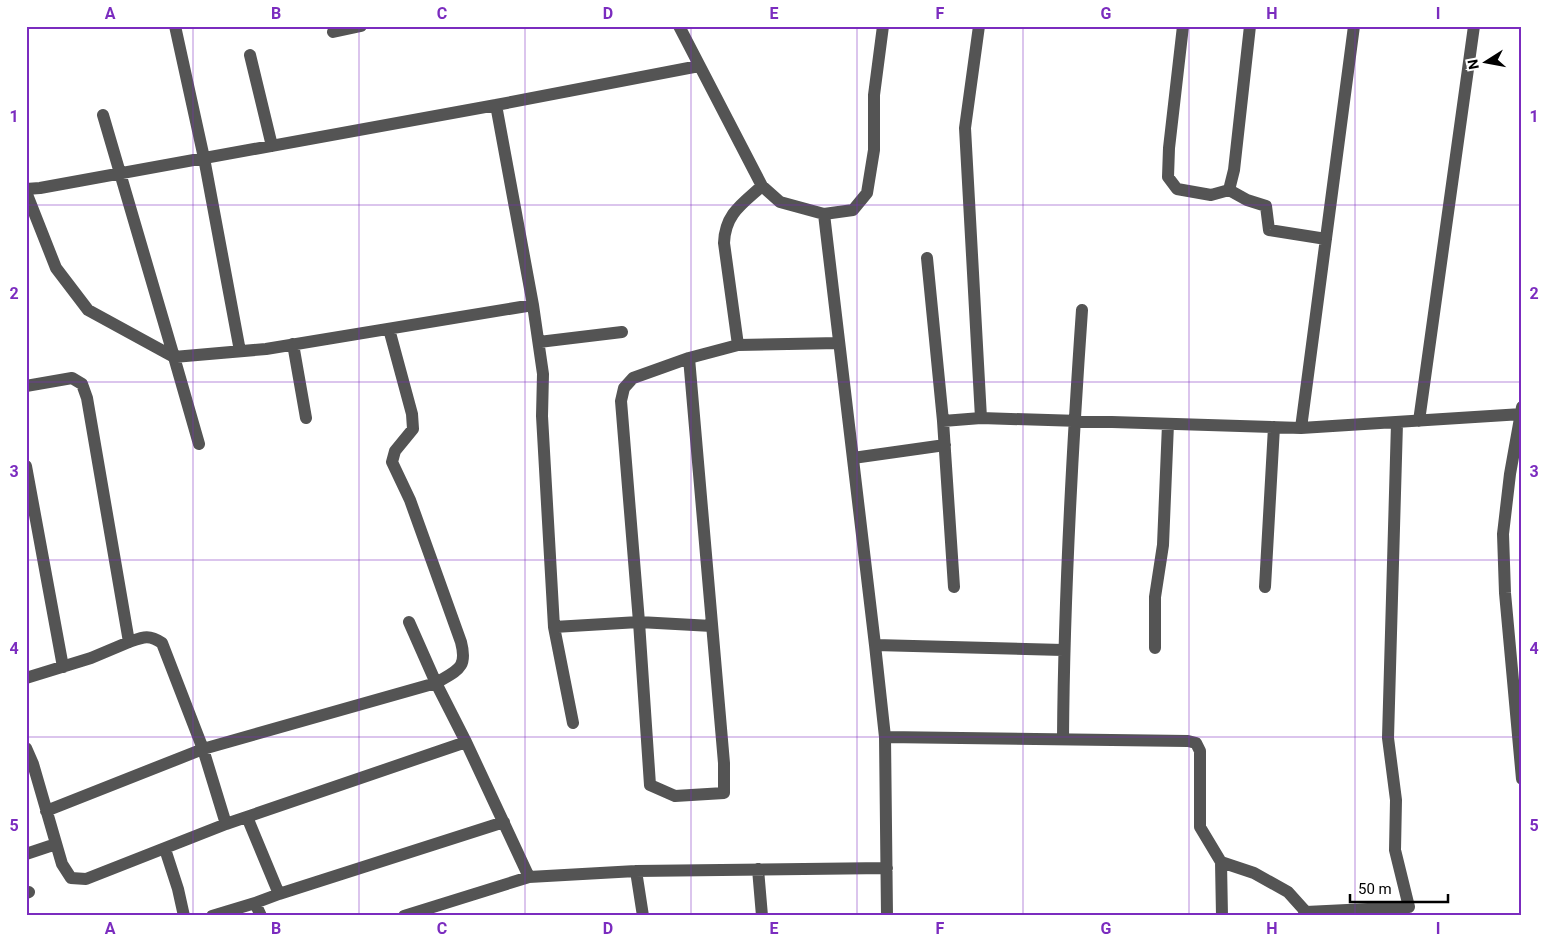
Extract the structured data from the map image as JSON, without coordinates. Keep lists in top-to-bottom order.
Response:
{
  "scale_bar": "50 m",
  "north": "left",
  "grid": {
    "columns": [
      "A",
      "B",
      "C",
      "D",
      "E",
      "F",
      "G",
      "H",
      "I"
    ],
    "rows": [
      "1",
      "2",
      "3",
      "4",
      "5"
    ]
  }
}
